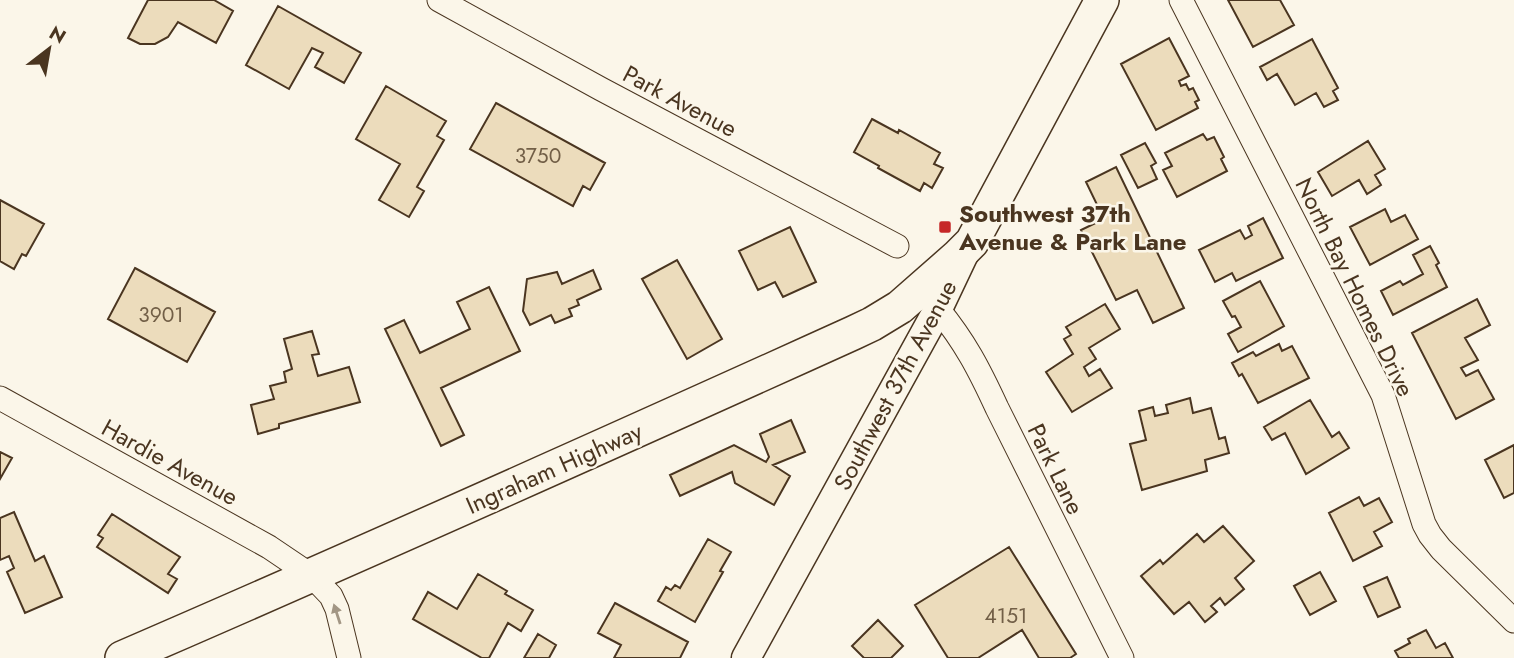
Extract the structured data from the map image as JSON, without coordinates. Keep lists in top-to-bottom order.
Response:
{
  "streets": {
    "main road": ["Southwest 37th Avenue", "Ingraham Highway"],
    "street": [
      "Park Avenue",
      "North Bay Homes Drive",
      "Hardie Avenue",
      "Park Lane"
    ]
  },
  "crossings": [
    ["Southwest 37th Avenue", "Ingraham Highway"],
    ["Southwest 37th Avenue", "Park Lane"],
    ["Hardie Avenue", "Ingraham Highway"]
  ],
  "places": {
    "transit": ["Southwest 37th Avenue & Park Lane"]
  },
  "house_numbers": ["3750", "3901", "4151"],
  "north": "top right"
}
